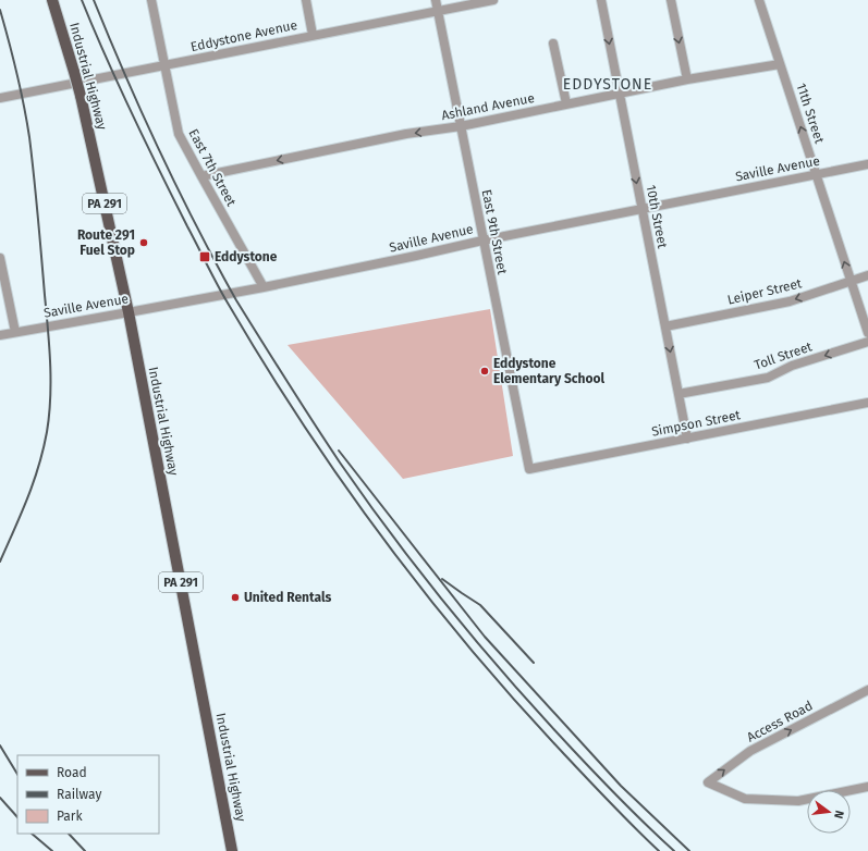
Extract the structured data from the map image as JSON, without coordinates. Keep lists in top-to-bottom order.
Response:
{
  "streets": {
    "main road": ["Industrial Highway", "PA 291"],
    "street": [
      "Eddystone Avenue",
      "Ashland Avenue",
      "11th Street",
      "East 7th Street",
      "Saville Avenue",
      "10th Street",
      "East 9th Street",
      "Leiper Street",
      "Toll Street",
      "Simpson Street",
      "Access Road"
    ]
  },
  "crossings": [
    ["Eddystone Avenue", "East 7th Street"],
    ["Eddystone Avenue", "East 9th Street"],
    ["Industrial Highway", "Saville Avenue"],
    ["Ashland Avenue", "11th Street"],
    ["Ashland Avenue", "East 7th Street"],
    ["Ashland Avenue", "10th Street"],
    ["Ashland Avenue", "East 9th Street"],
    ["11th Street", "Saville Avenue"],
    ["11th Street", "Leiper Street"],
    ["East 7th Street", "Saville Avenue"],
    ["Saville Avenue", "10th Street"],
    ["Saville Avenue", "East 9th Street"],
    ["10th Street", "Leiper Street"],
    ["10th Street", "Toll Street"],
    ["10th Street", "Simpson Street"],
    ["East 9th Street", "Simpson Street"]
  ],
  "one_way": [
    "Ashland Avenue",
    "11th Street",
    "Leiper Street",
    "Toll Street"
  ],
  "districts": ["EDDYSTONE"],
  "places": {
    "other": ["Route 291 Fuel Stop", "Eddystone Elementary School", "United Rentals"],
    "transit": ["Eddystone"]
  },
  "legend": ["Road", "Railway", "Park"],
  "north": "right"
}
